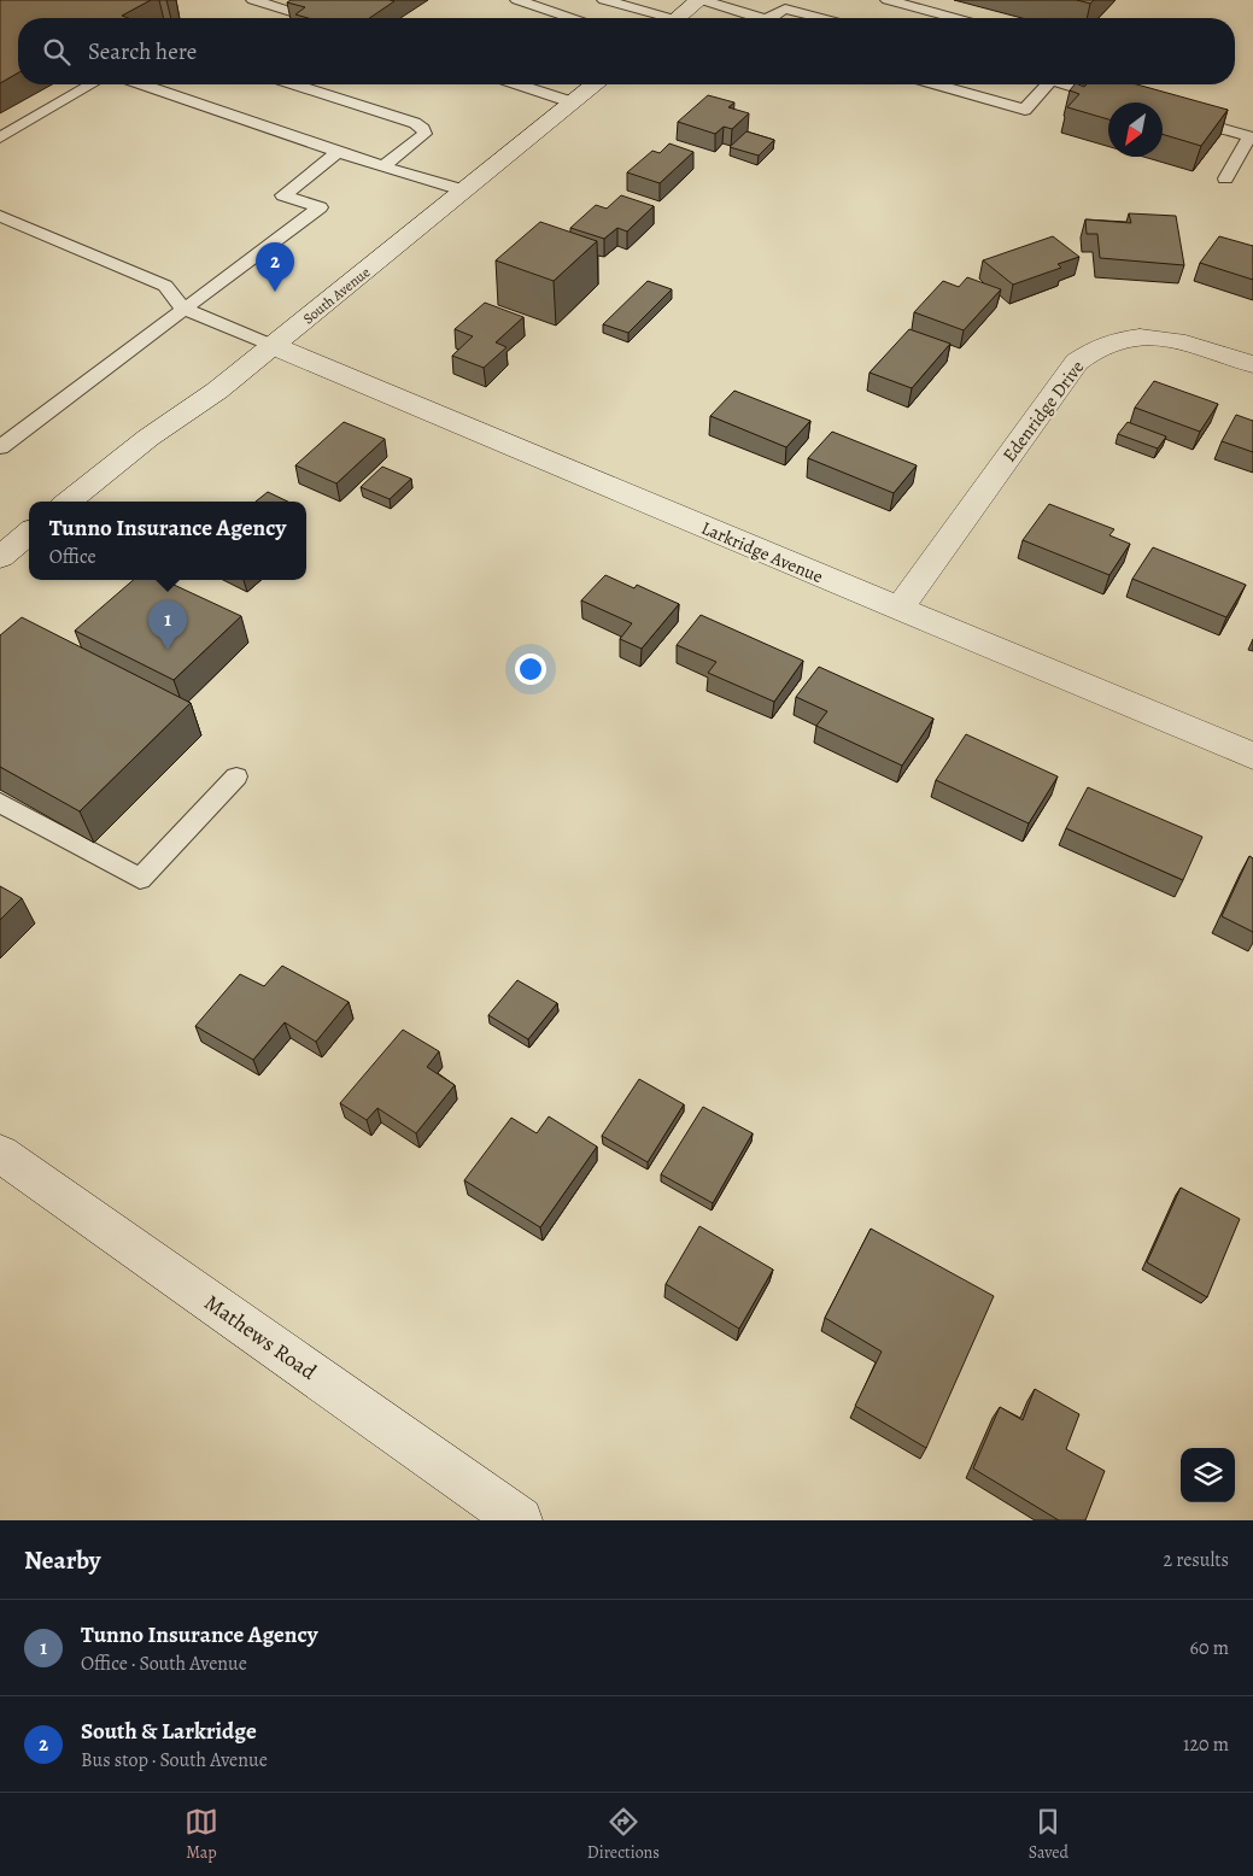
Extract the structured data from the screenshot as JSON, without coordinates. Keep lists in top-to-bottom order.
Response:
{
  "streets": {
    "street": [
      "South Avenue",
      "Edenridge Drive",
      "Larkridge Avenue",
      "Mathews Road"
    ]
  },
  "crossings": [
    ["South Avenue", "Larkridge Avenue"],
    ["Edenridge Drive", "Larkridge Avenue"]
  ],
  "north": "bottom left",
  "page": {
    "search": "Search here",
    "pins": ["2", "1"],
    "popup": ["Tunno Insurance Agency", "Office"],
    "heading": ["Nearby", "2 results"],
    "list": [
      {
        "mark": "1",
        "name": "Tunno Insurance Agency",
        "note": "Office · South Avenue",
        "value": "60 m"
      },
      {
        "mark": "2",
        "name": "South & Larkridge",
        "note": "Bus stop · South Avenue",
        "value": "120 m"
      }
    ],
    "nav": ["Map", "Directions", "Saved"]
  }
}
